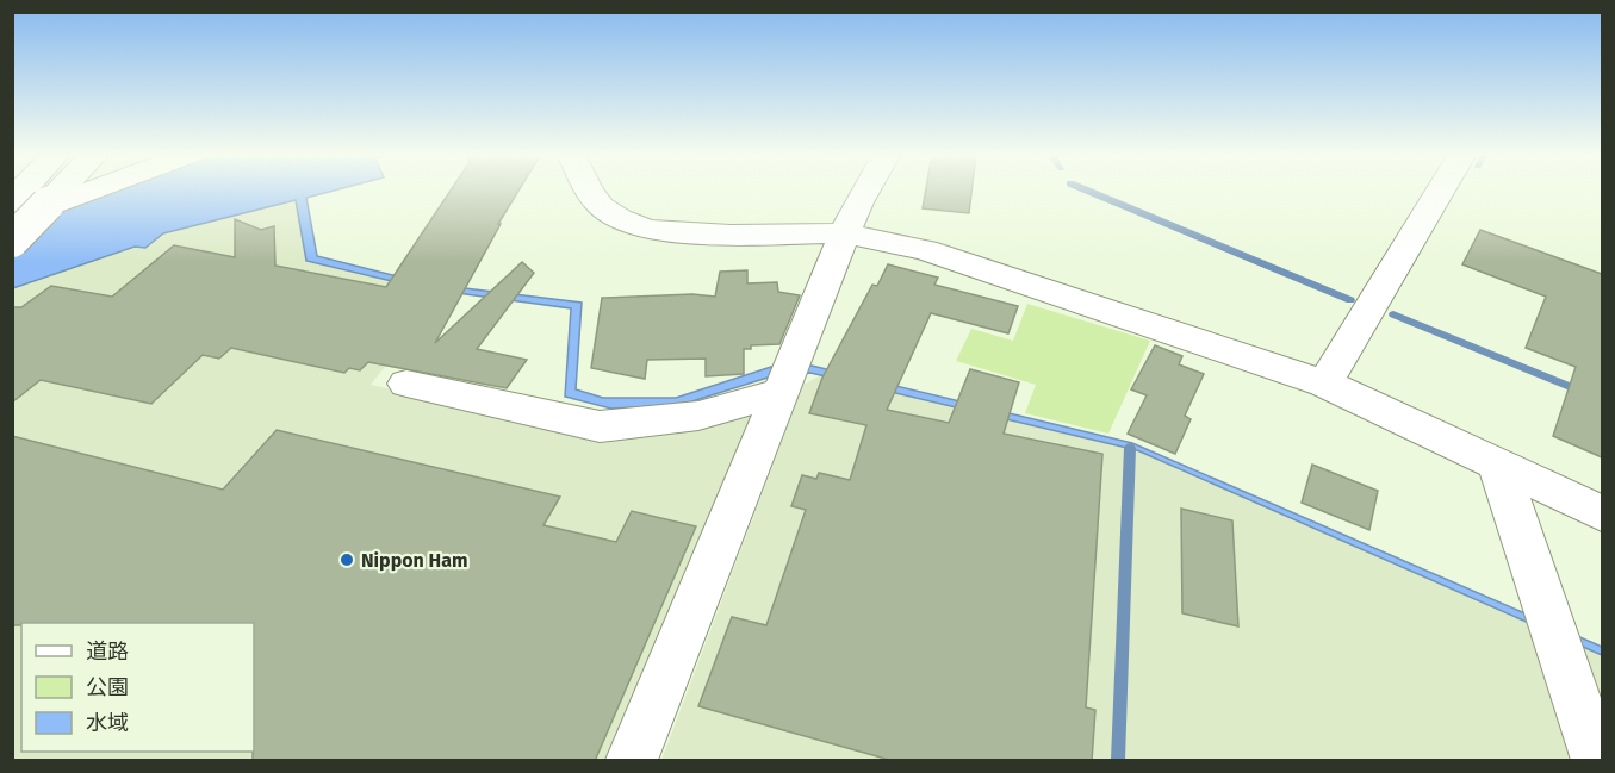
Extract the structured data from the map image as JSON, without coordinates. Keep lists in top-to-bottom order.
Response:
{
  "places": ["Nippon Ham"],
  "legend": ["道路", "公園", "水域"]
}
